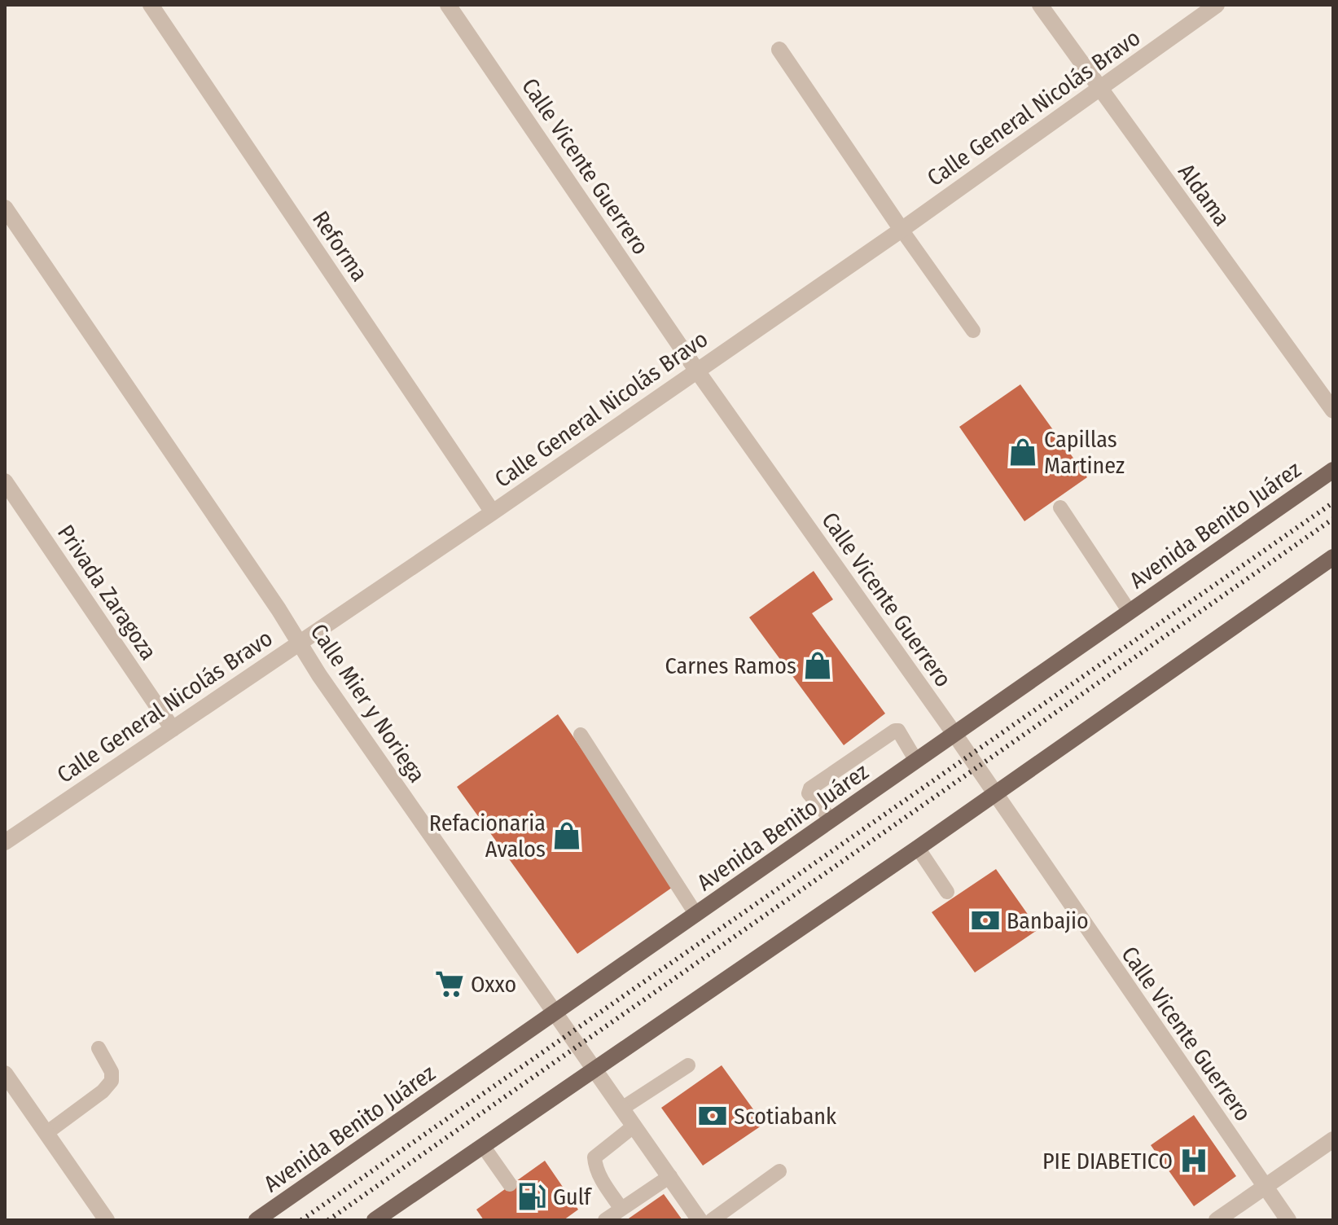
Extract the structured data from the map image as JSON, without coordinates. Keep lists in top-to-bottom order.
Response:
{
  "streets": {
    "main road": ["Avenida Benito Juárez"],
    "street": [
      "Calle General Nicolás Bravo",
      "Calle Vicente Guerrero",
      "Aldama",
      "Reforma",
      "Privada Zaragoza",
      "Calle Mier y Noriega"
    ]
  },
  "crossings": [
    ["Calle General Nicolás Bravo", "Calle Vicente Guerrero"],
    ["Calle General Nicolás Bravo", "Aldama"],
    ["Calle General Nicolás Bravo", "Reforma"],
    ["Calle General Nicolás Bravo", "Privada Zaragoza"],
    ["Calle General Nicolás Bravo", "Calle Mier y Noriega"],
    ["Calle Vicente Guerrero", "Avenida Benito Juárez"],
    ["Avenida Benito Juárez", "Calle Mier y Noriega"]
  ],
  "places": {
    "shop": ["Capillas Martinez", "Carnes Ramos", "Refacionaria Avalos"],
    "bank": ["Banbajio", "Scotiabank"],
    "supermarket": ["Oxxo"],
    "hospital": ["PIE DIABETICO"],
    "fuel station": ["Gulf"]
  }
}
